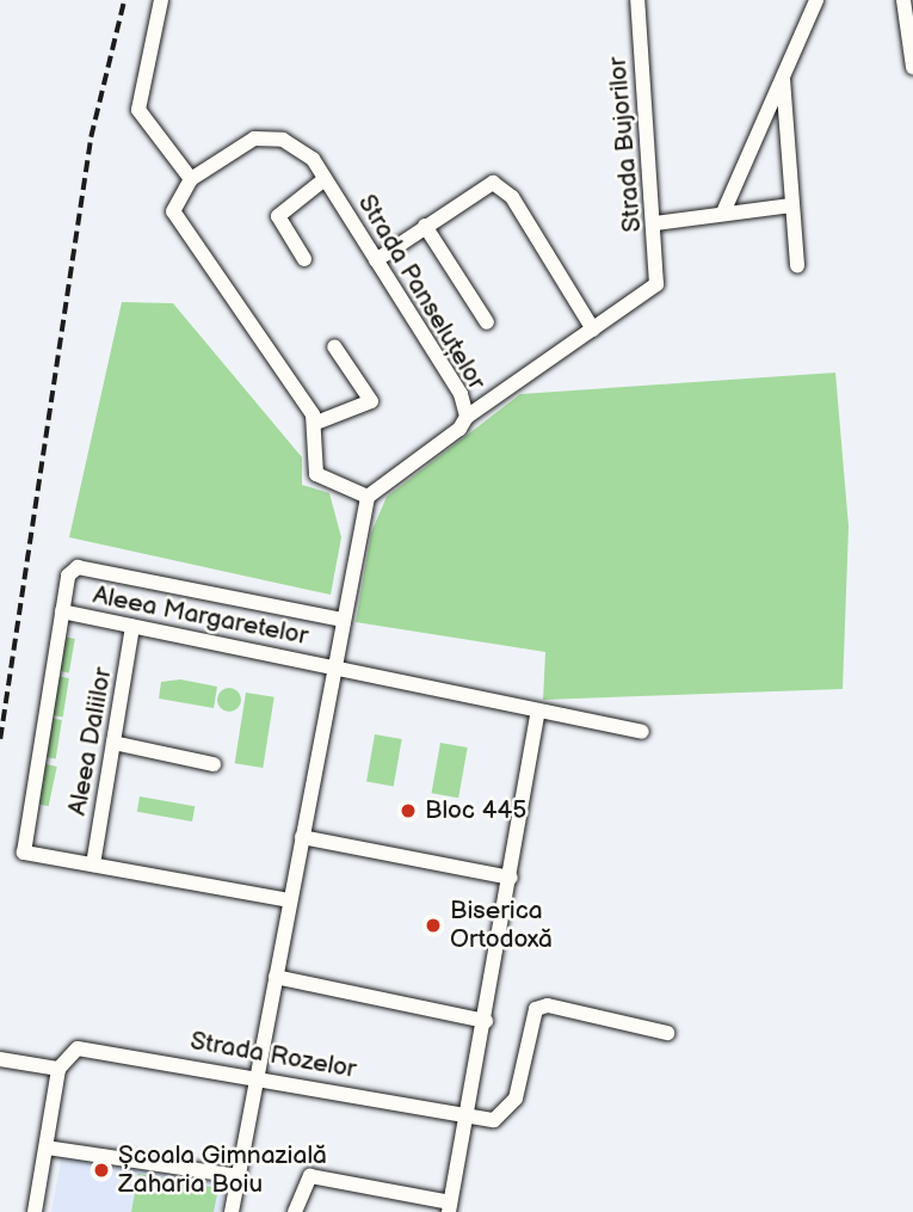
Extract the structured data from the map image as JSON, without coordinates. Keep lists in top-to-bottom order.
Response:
{
  "streets": {
    "street": [
      "Strada Bujorilor",
      "Strada Panseluțelor",
      "Aleea Margaretelor",
      "Aleea Daliilor",
      "Strada Rozelor"
    ]
  },
  "crossings": [
    ["Aleea Margaretelor", "Aleea Daliilor"]
  ],
  "places": ["Bloc 445", "Biserica Ortodoxă", "Școala Gimnazială Zaharia Boiu"]
}
